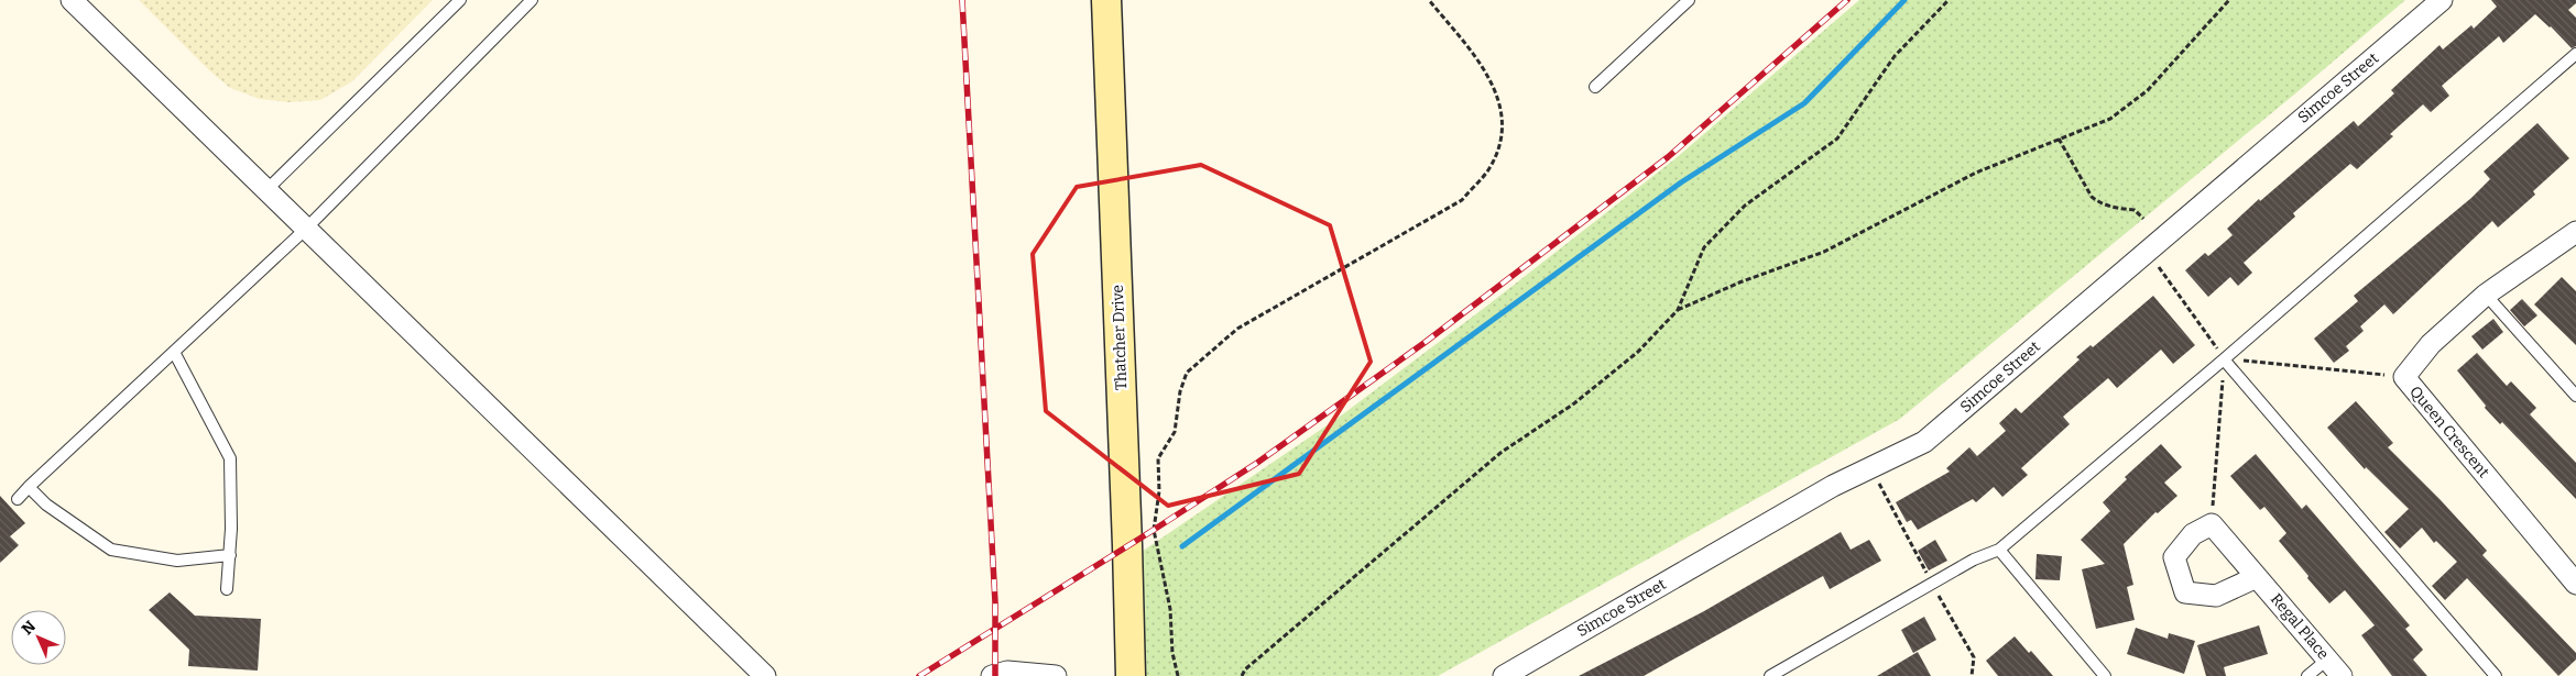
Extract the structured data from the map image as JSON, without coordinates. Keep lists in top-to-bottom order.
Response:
{
  "streets": {
    "main road": ["Thatcher Drive"],
    "street": ["Simcoe Street", "Queen Crescent", "Regal Place"]
  },
  "north": "top left"
}
